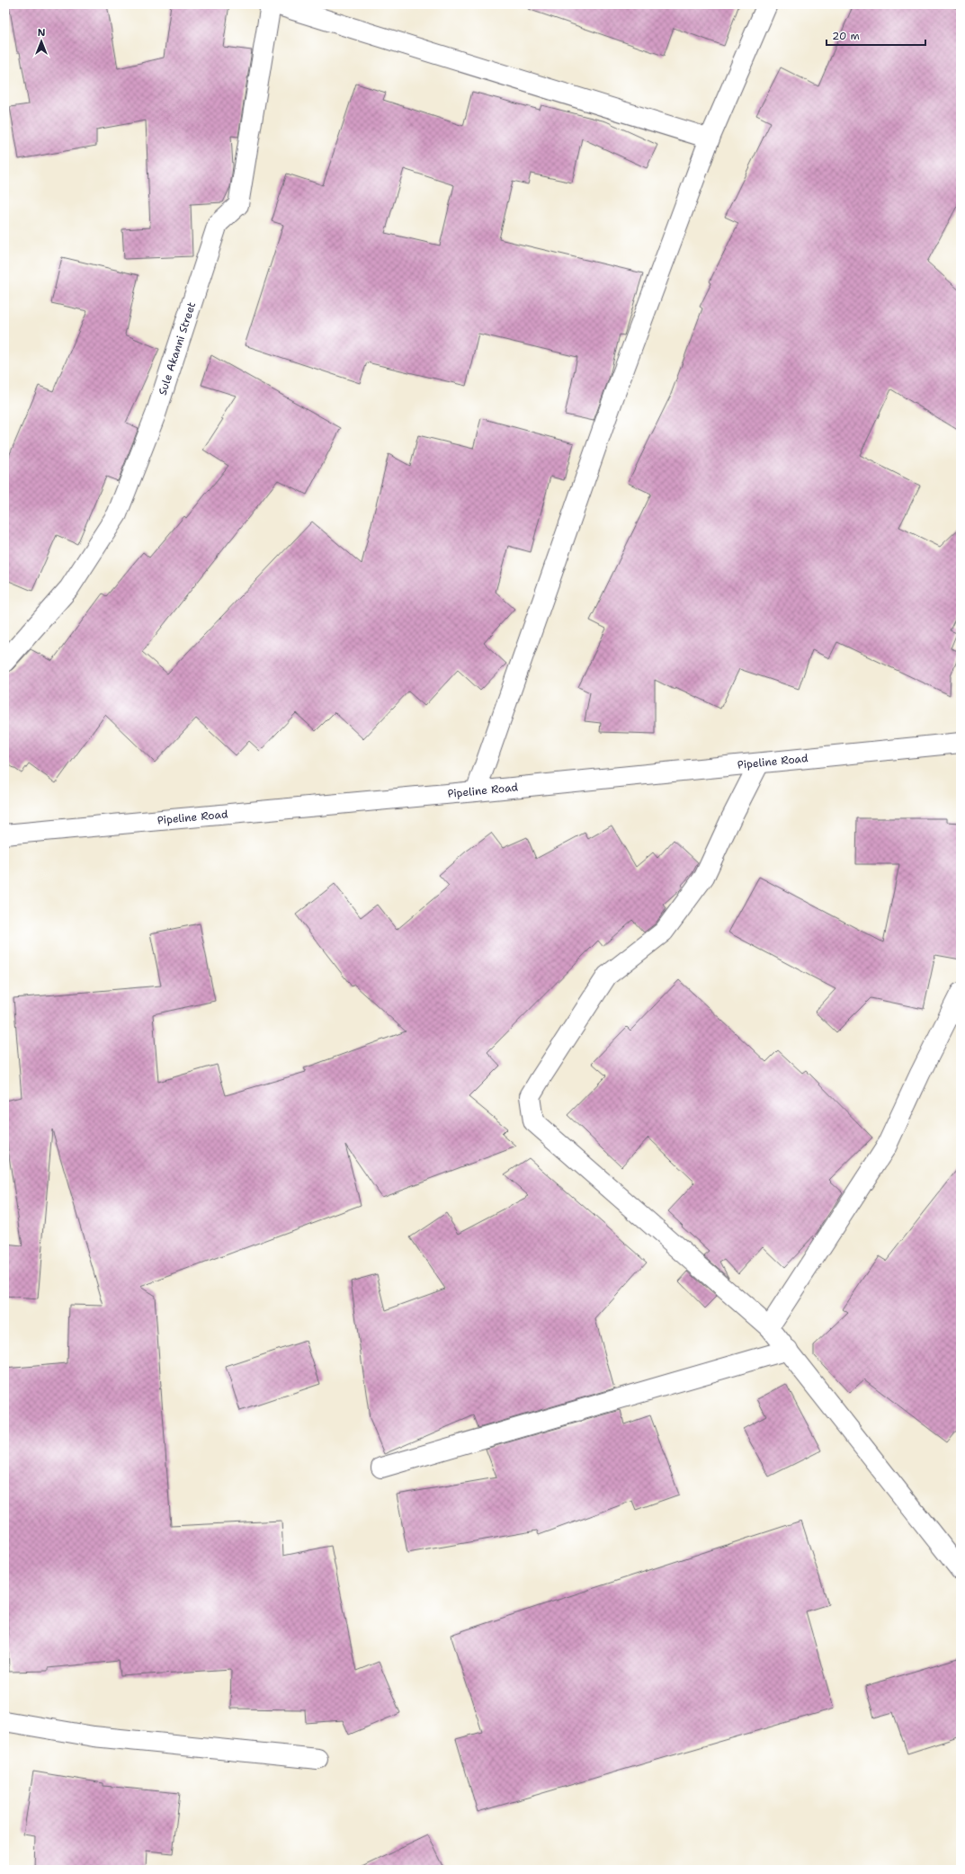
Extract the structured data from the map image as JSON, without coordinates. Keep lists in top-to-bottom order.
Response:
{
  "streets": {
    "street": ["Sule Akanni Street", "Pipeline Road"]
  },
  "scale_bar": "20 m",
  "north": "top"
}
